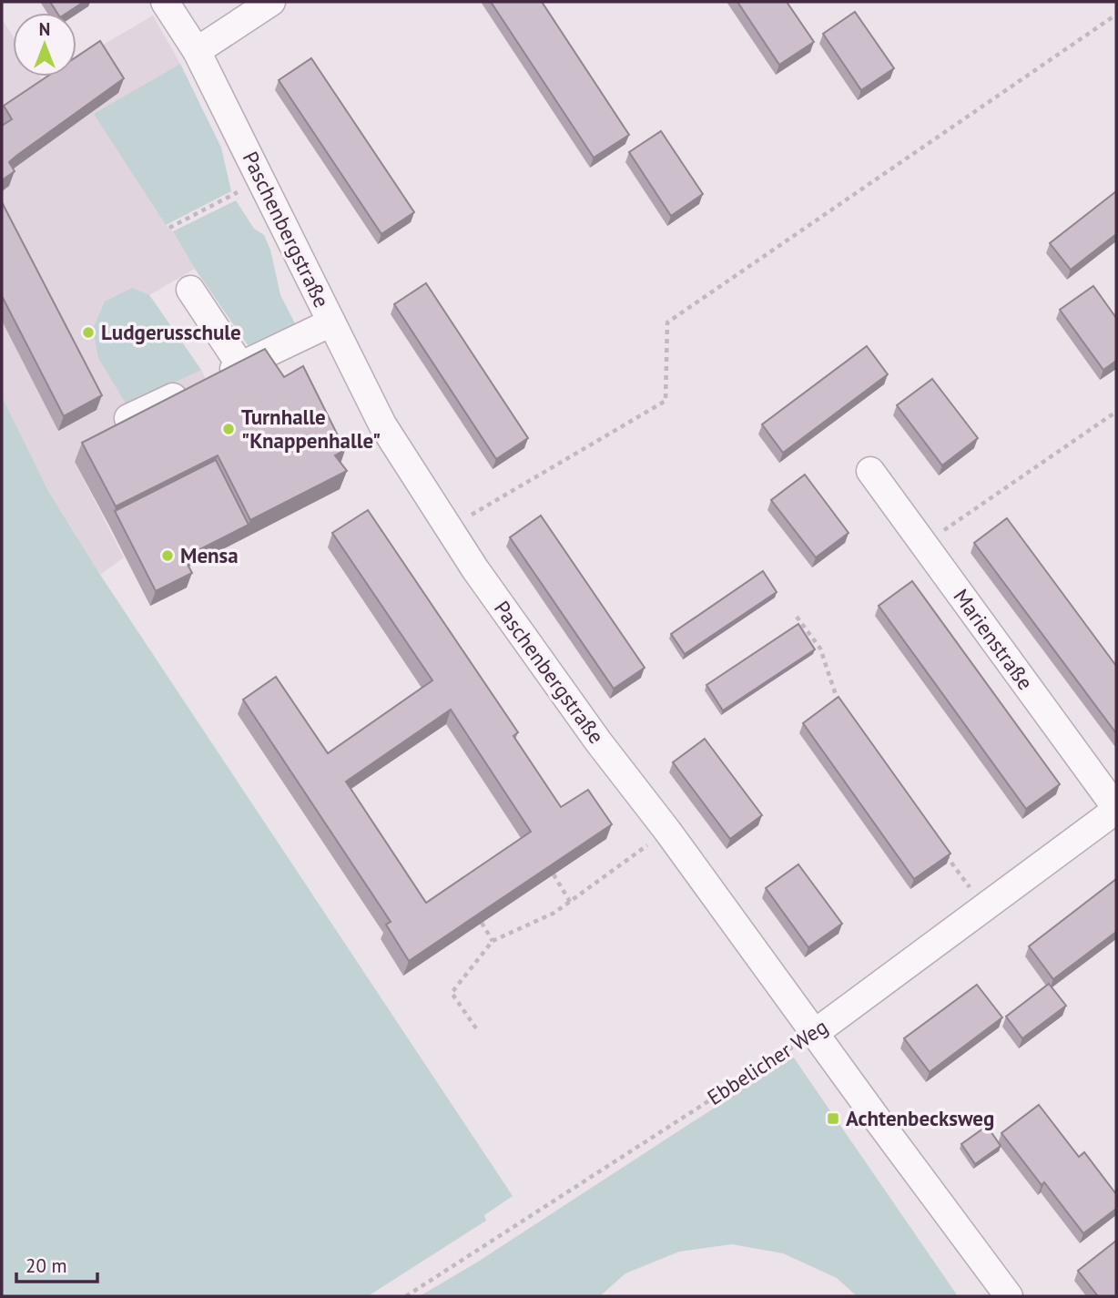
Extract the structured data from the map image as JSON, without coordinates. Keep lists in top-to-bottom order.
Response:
{
  "streets": {
    "street": ["Paschenbergstraße", "Marienstraße", "Ebbelicher Weg"]
  },
  "crossings": [
    ["Paschenbergstraße", "Ebbelicher Weg"],
    ["Marienstraße", "Ebbelicher Weg"]
  ],
  "places": {
    "other": ["Ludgerusschule", "Turnhalle \"Knappenhalle\"", "Mensa"],
    "transit": ["Achtenbecksweg"]
  },
  "scale_bar": "20 m",
  "north": "top"
}
